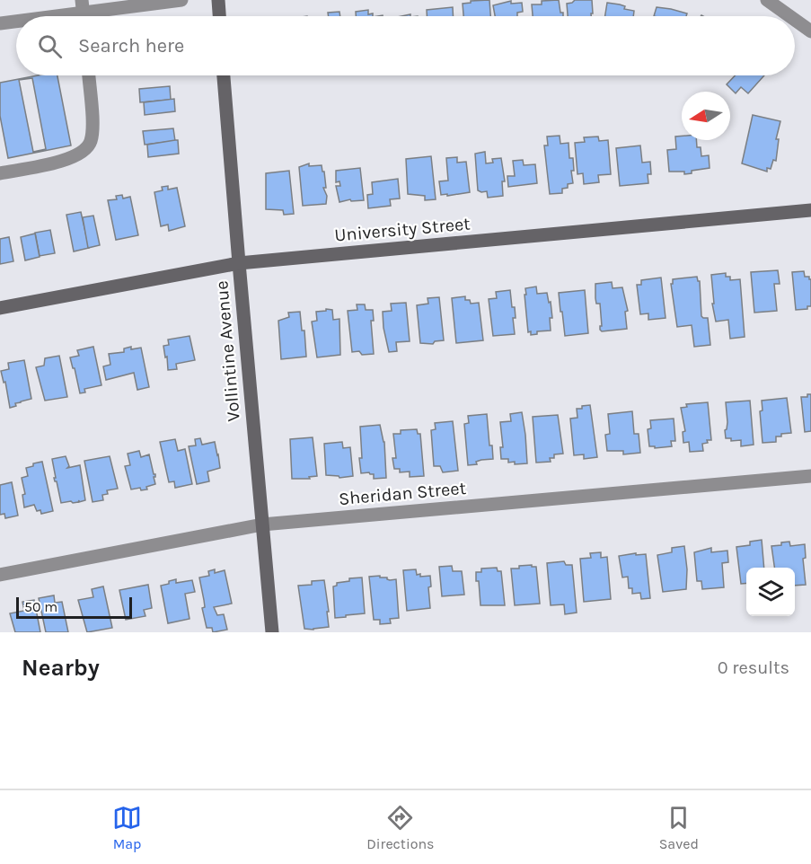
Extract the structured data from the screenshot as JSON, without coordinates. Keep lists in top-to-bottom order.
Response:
{
  "streets": {
    "street": ["University Street", "Vollintine Avenue", "Sheridan Street"]
  },
  "crossings": [
    ["University Street", "Vollintine Avenue"],
    ["Vollintine Avenue", "Sheridan Street"]
  ],
  "scale_bar": "50 m",
  "north": "left",
  "page": {
    "search": "Search here",
    "scale": "50 m",
    "heading": ["Nearby", "0 results"],
    "nav": ["Map", "Directions", "Saved"]
  }
}
